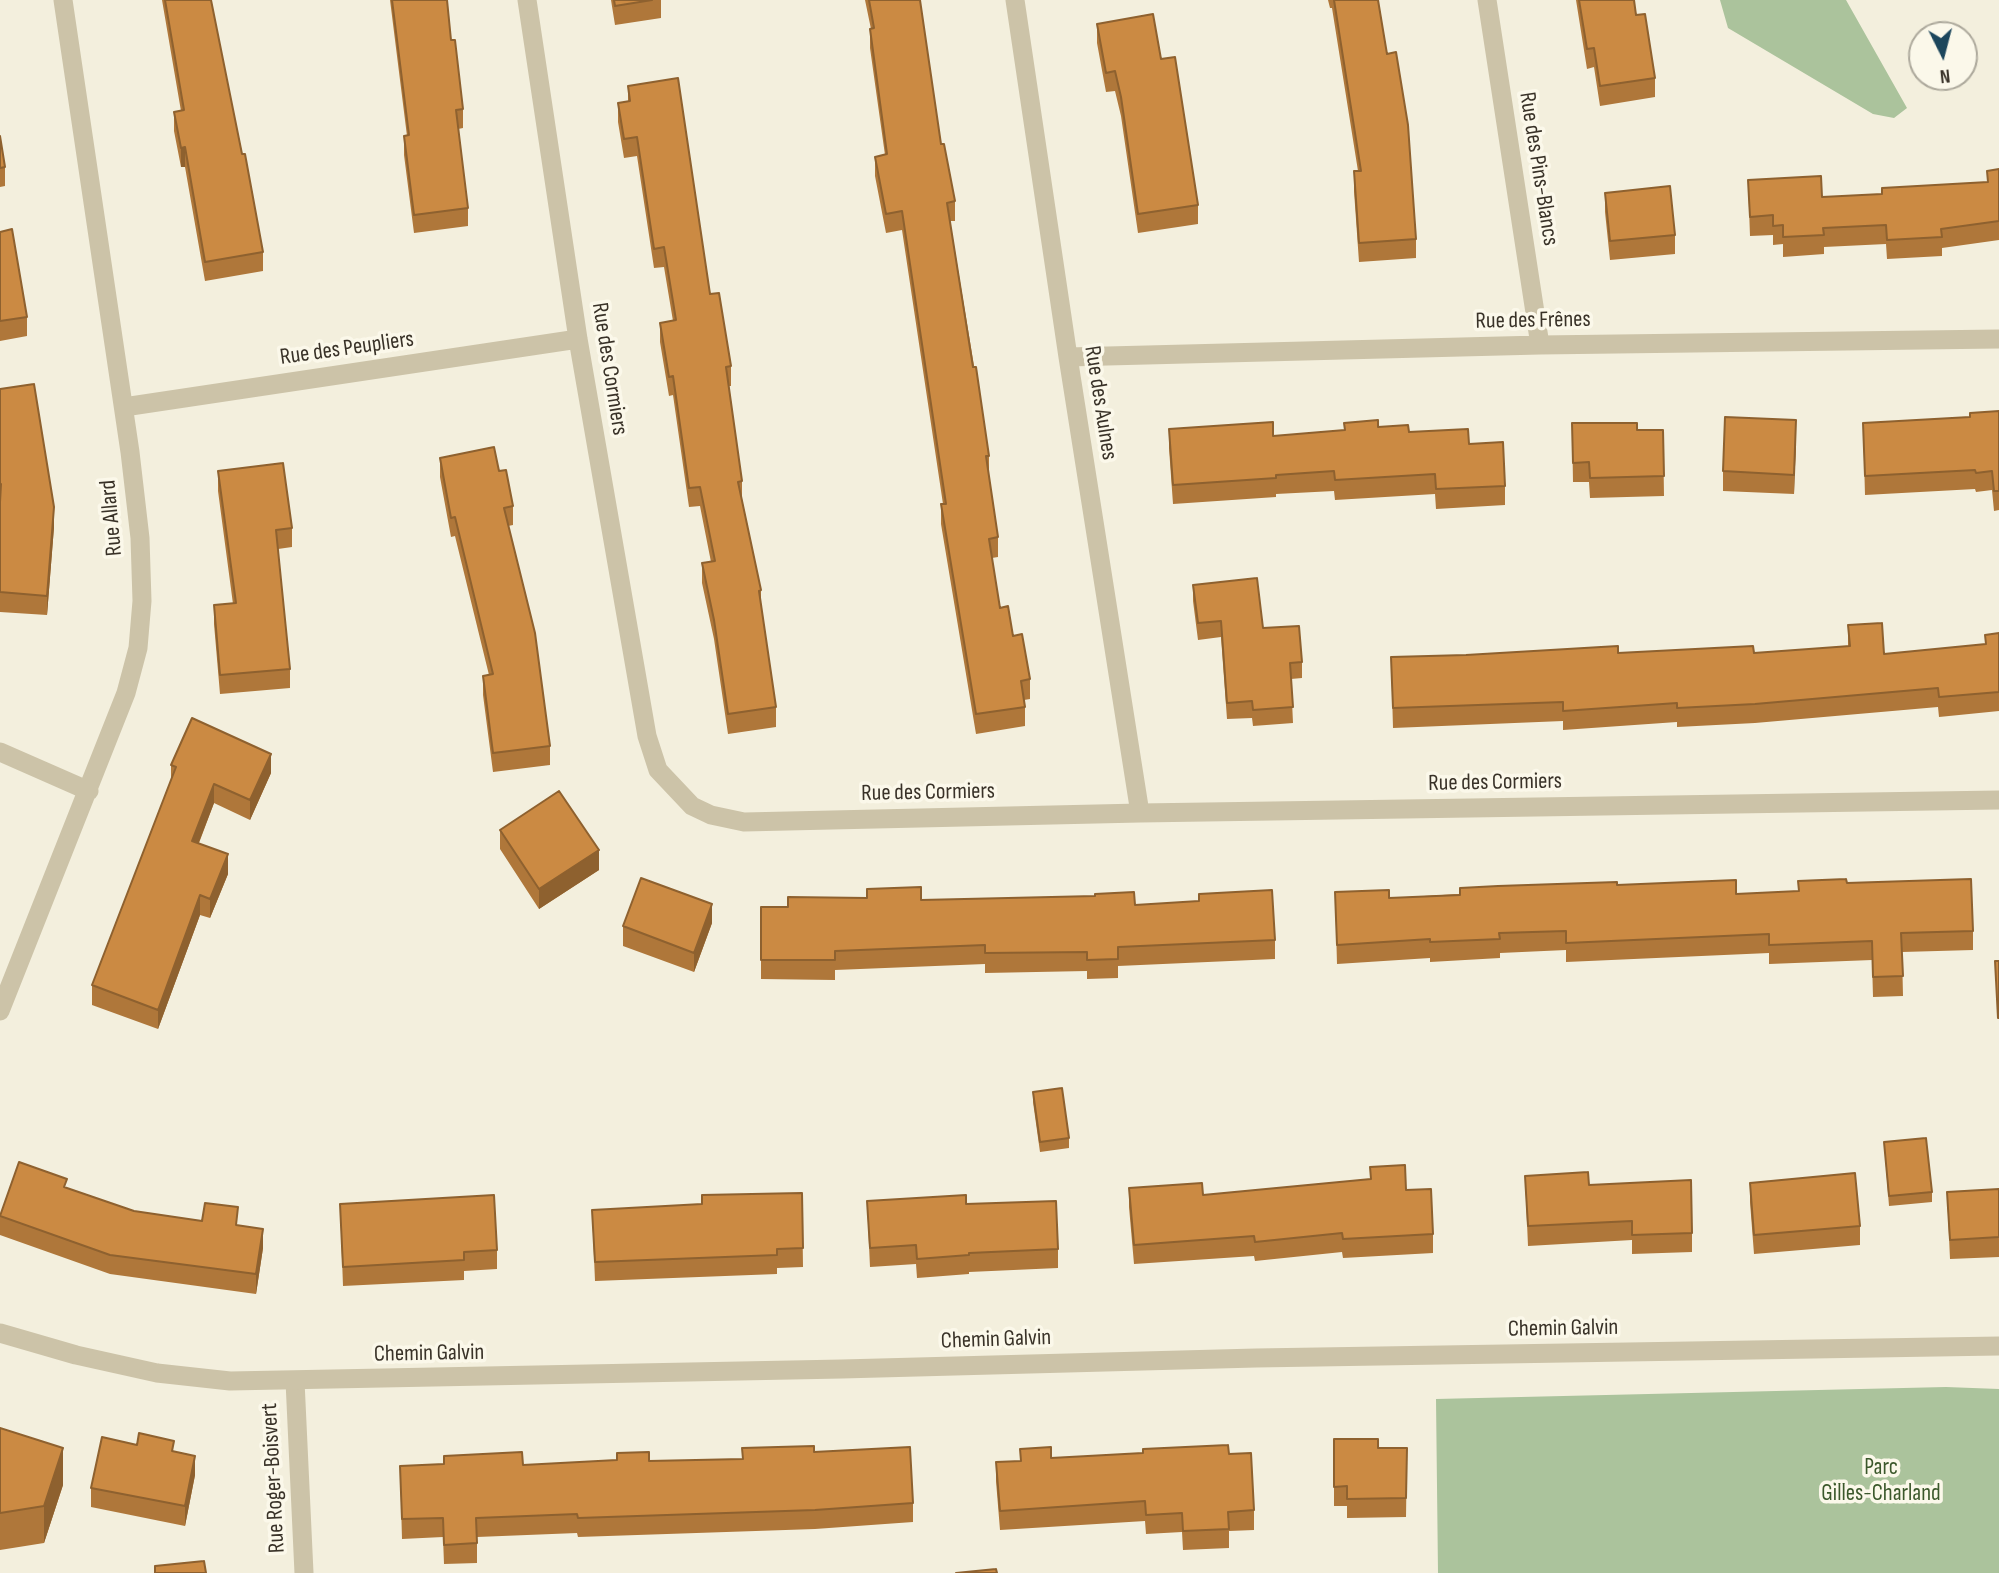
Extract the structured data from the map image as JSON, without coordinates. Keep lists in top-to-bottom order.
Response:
{
  "streets": {
    "street": [
      "Rue des Pins-Blancs",
      "Rue des Frênes",
      "Rue des Peupliers",
      "Rue des Cormiers",
      "Rue des Aulnes",
      "Rue Allard",
      "Chemin Galvin",
      "Rue Roger-Boisvert"
    ]
  },
  "crossings": [
    ["Rue des Pins-Blancs", "Rue des Frênes"],
    ["Rue des Frênes", "Rue des Aulnes"],
    ["Rue des Peupliers", "Rue des Cormiers"],
    ["Rue des Peupliers", "Rue Allard"],
    ["Rue des Cormiers", "Rue des Aulnes"],
    ["Chemin Galvin", "Rue Roger-Boisvert"]
  ],
  "parks": ["Parc Gilles-Charland"],
  "north": "bottom"
}
